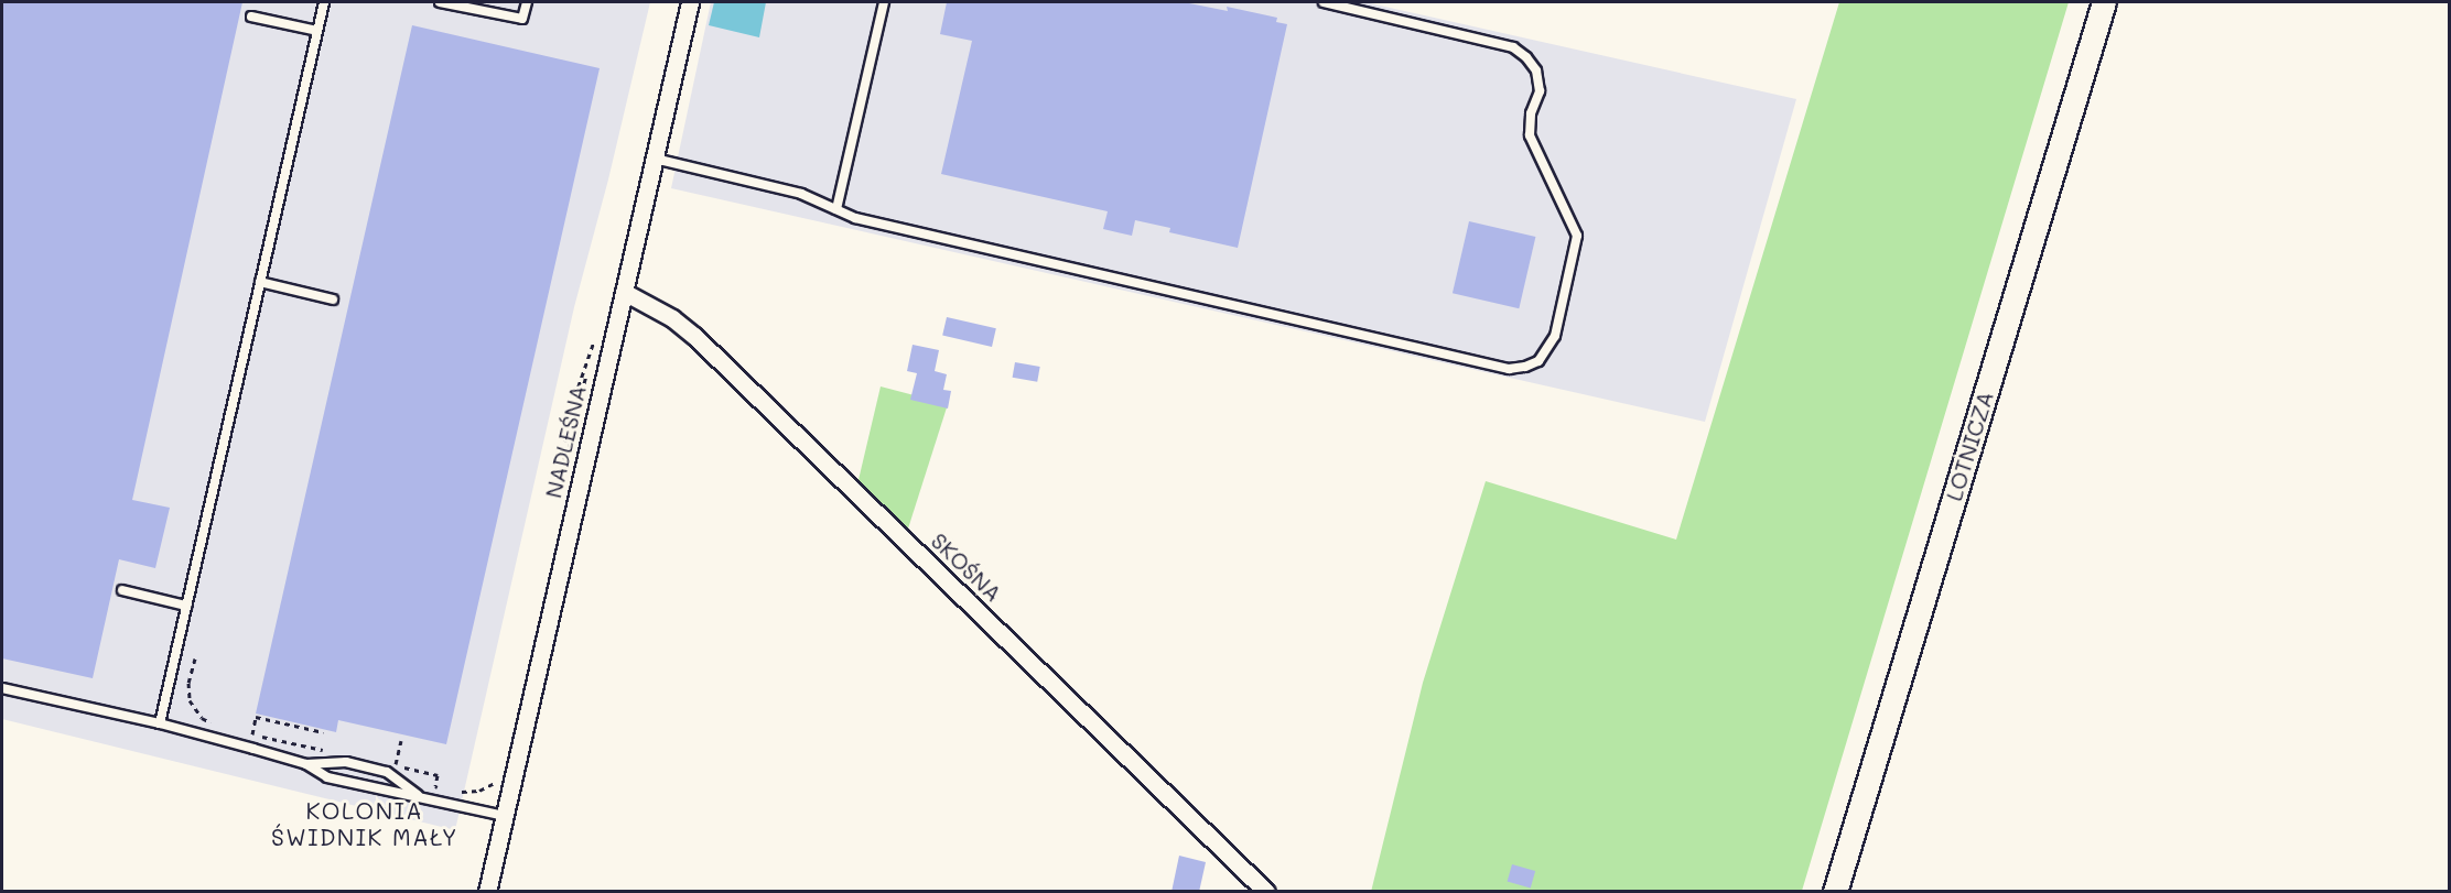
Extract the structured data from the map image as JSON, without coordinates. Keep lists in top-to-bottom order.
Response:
{
  "streets": {
    "main road": ["LOTNICZA"],
    "street": ["NADLEŚNA", "SKOŚNA"]
  },
  "crossings": [
    ["NADLEŚNA", "SKOŚNA"]
  ],
  "districts": ["KOLONIA ŚWIDNIK MAŁY"]
}
